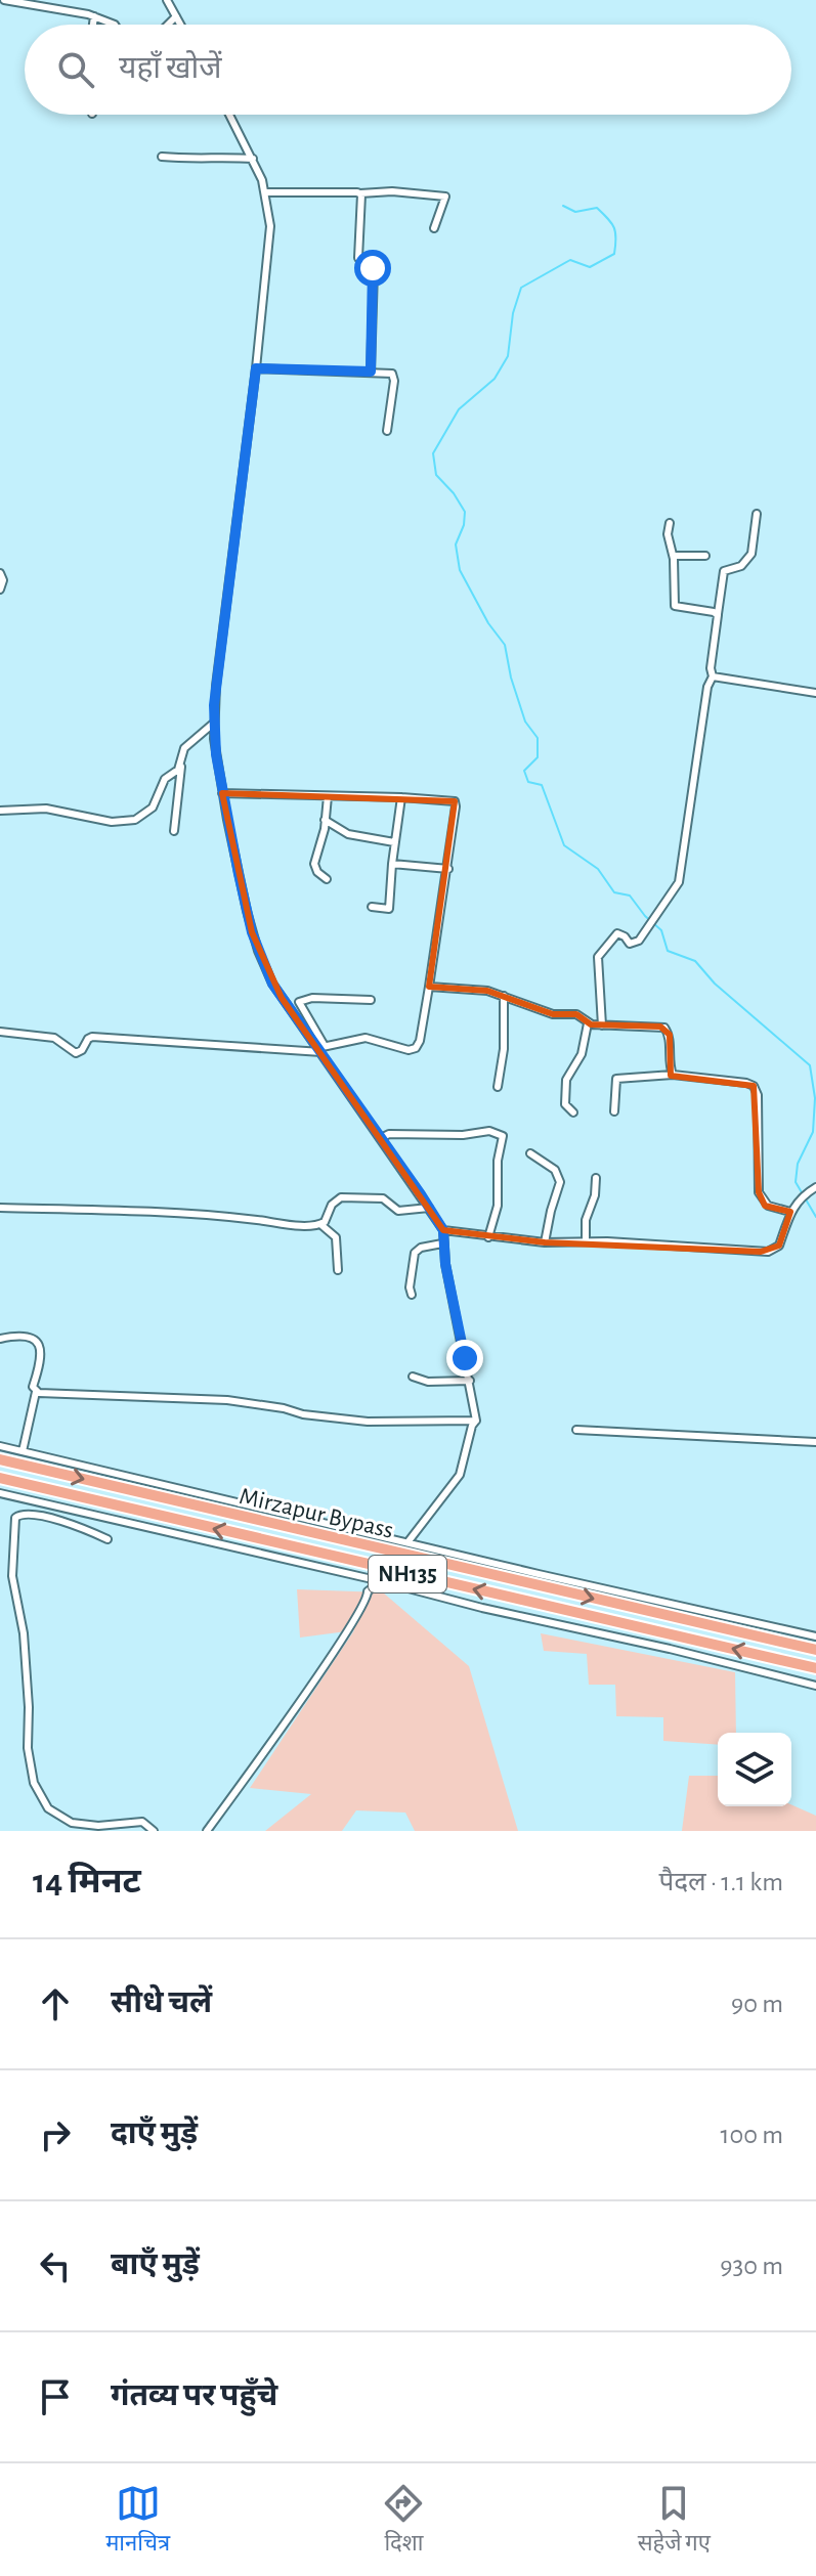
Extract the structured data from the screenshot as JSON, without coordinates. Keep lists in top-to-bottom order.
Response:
{
  "streets": {
    "highway": ["Mirzapur Bypass", "NH135"]
  },
  "page": {
    "search": "यहाँ खोजें",
    "heading": ["14 मिनट", "पैदल · 1.1 km"],
    "list": [
      ["सीधे चलें", "90 m"],
      ["दाएँ मुड़ें", "100 m"],
      ["बाएँ मुड़ें", "930 m"],
      "गंतव्य पर पहुँचे"
    ],
    "nav": ["मानचित्र", "दिशा", "सहेजे गए"]
  }
}
